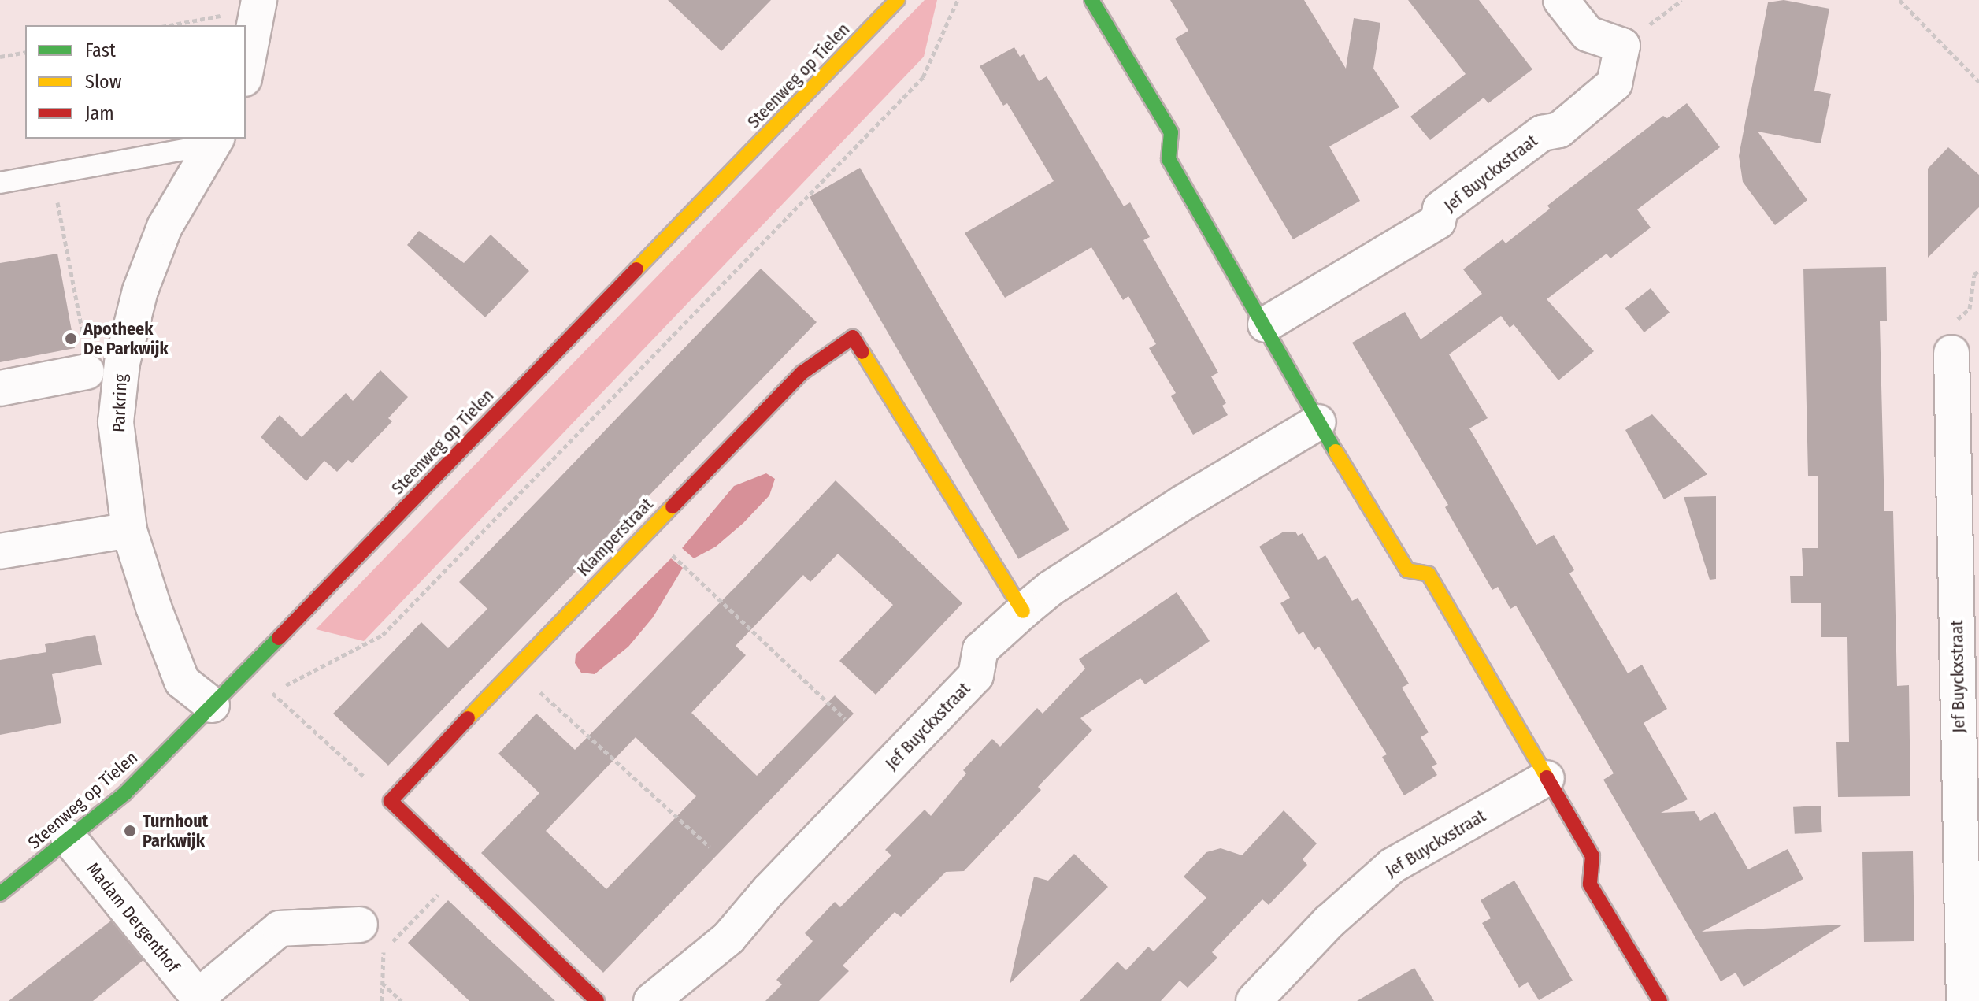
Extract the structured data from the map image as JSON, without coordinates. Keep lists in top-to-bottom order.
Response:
{
  "streets": {
    "street": [
      "Steenweg op Tielen",
      "Jef Buyckxstraat",
      "Parkring",
      "Klamperstraat",
      "Madam Dergenthof"
    ]
  },
  "crossings": [
    ["Steenweg op Tielen", "Parkring"],
    ["Steenweg op Tielen", "Madam Dergenthof"],
    ["Jef Buyckxstraat", "Klamperstraat"]
  ],
  "places": ["Apotheek De Parkwijk", "Turnhout Parkwijk"],
  "legend": ["Fast", "Slow", "Jam"]
}
